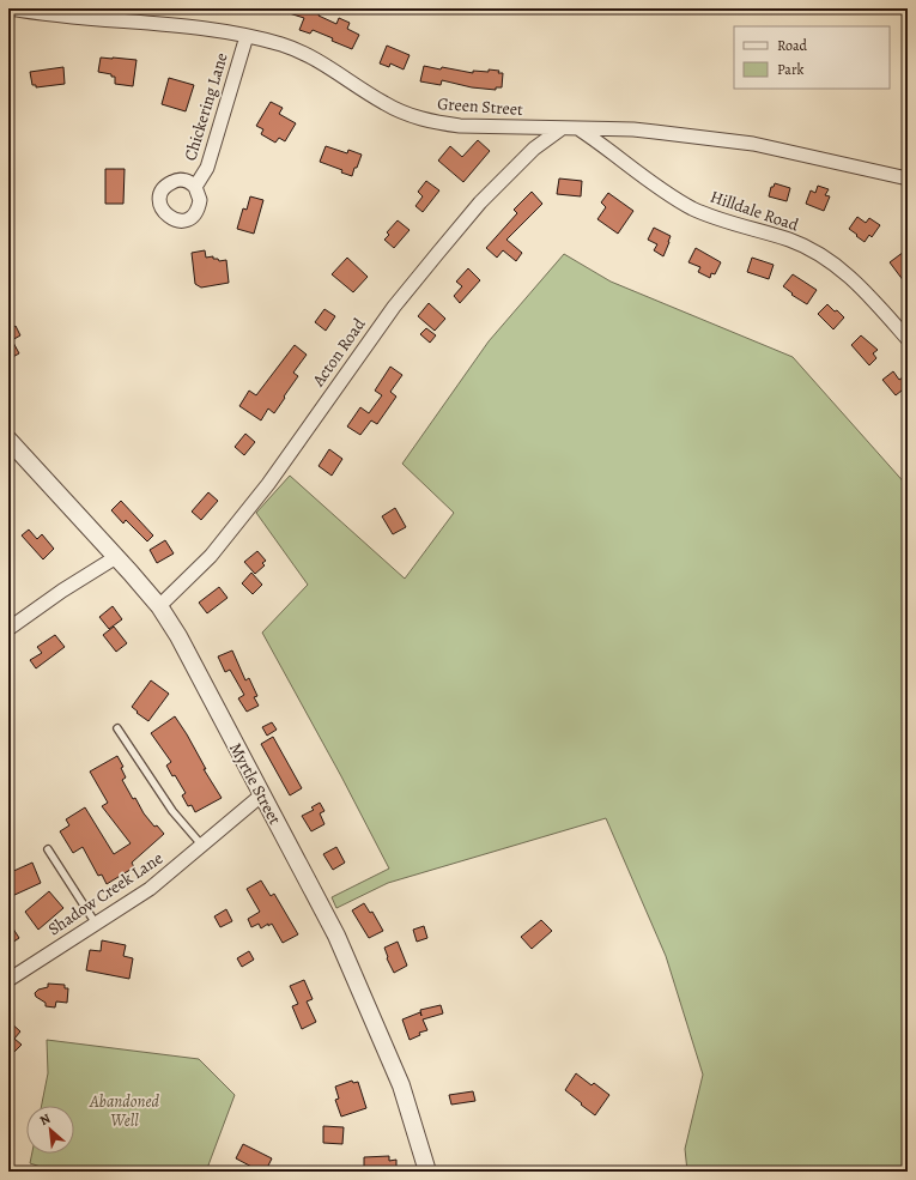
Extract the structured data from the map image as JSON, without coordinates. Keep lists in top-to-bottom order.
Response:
{
  "streets": {
    "street": [
      "Chickering Lane",
      "Green Street",
      "Hilldale Road",
      "Acton Road",
      "Myrtle Street",
      "Shadow Creek Lane"
    ]
  },
  "crossings": [
    ["Chickering Lane", "Green Street"],
    ["Green Street", "Hilldale Road"],
    ["Green Street", "Acton Road"],
    ["Acton Road", "Myrtle Street"],
    ["Myrtle Street", "Shadow Creek Lane"]
  ],
  "parks": ["Abandoned Well"],
  "legend": ["Road", "Park"],
  "north": "top left"
}
